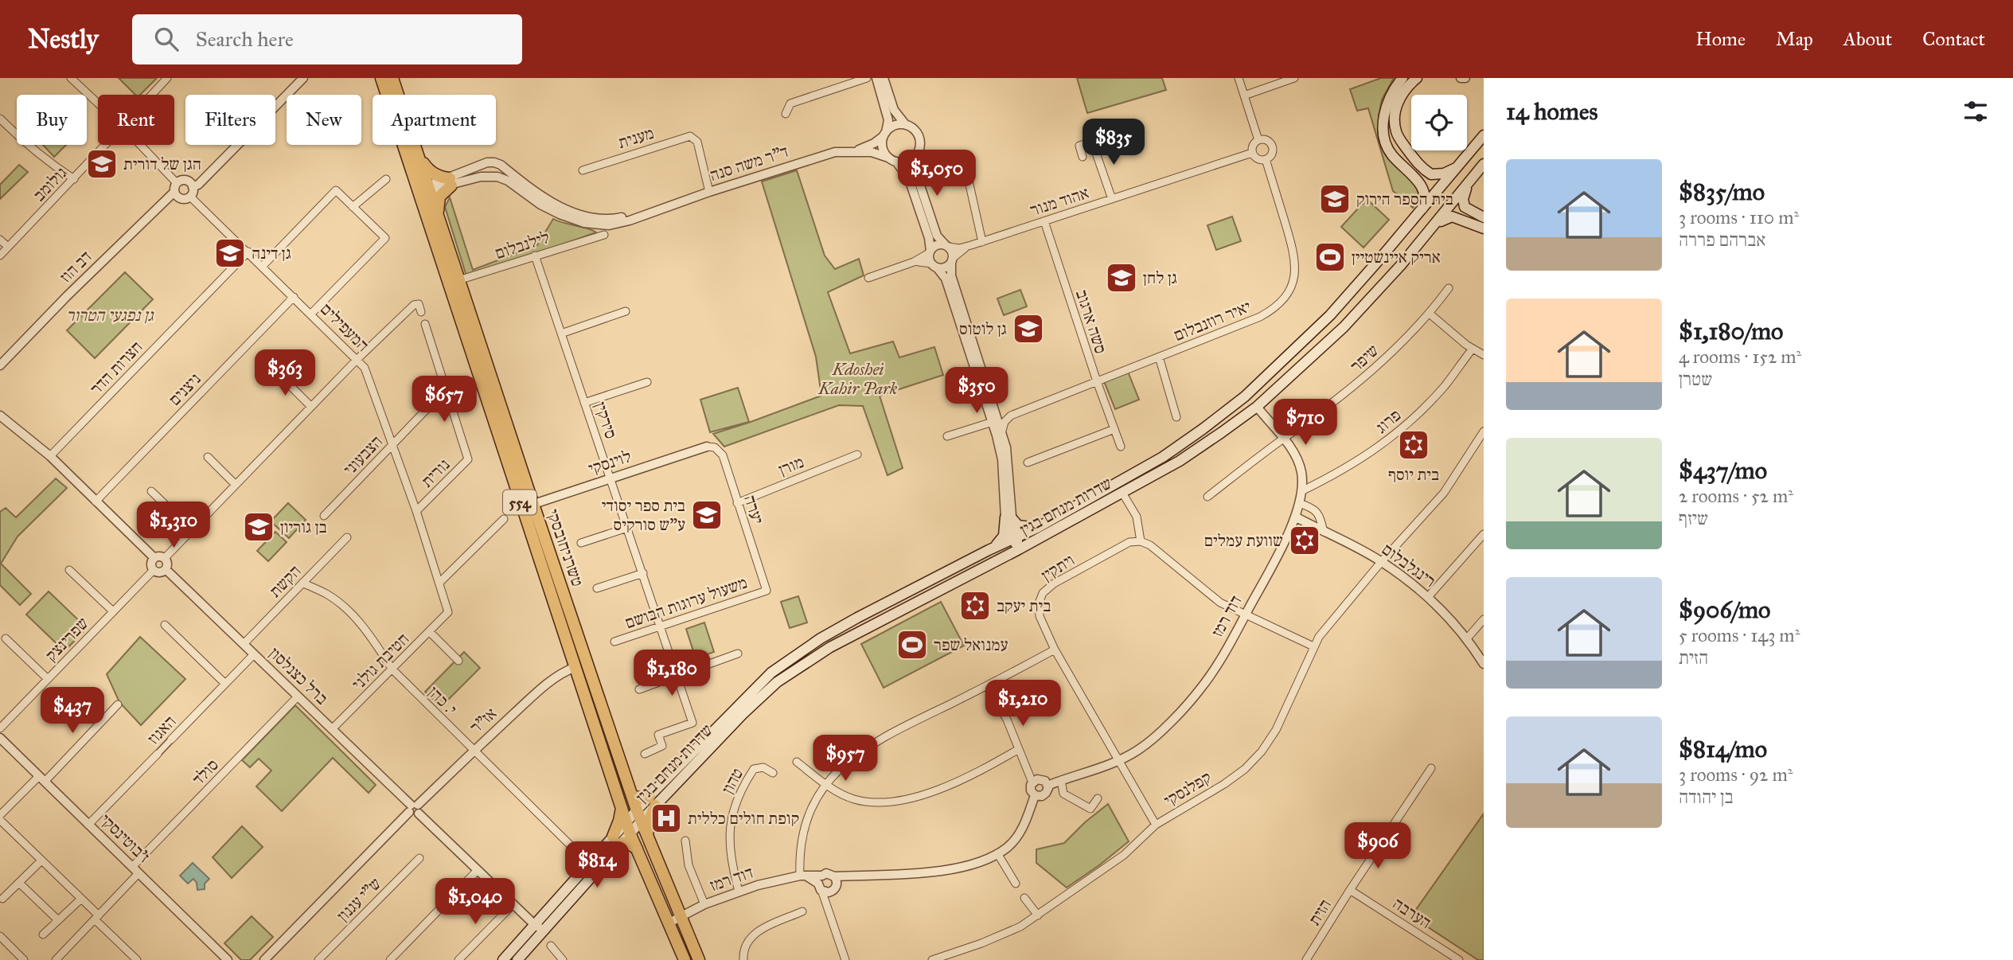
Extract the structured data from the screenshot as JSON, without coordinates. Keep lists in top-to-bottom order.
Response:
{
  "streets": {
    "main road": ["554", "שדרות מנחם בגין", "טשרניחובסקי"],
    "street": [
      "מענית",
      "ד\"ר משה סנה",
      "גולומב",
      "אהוד מנור",
      "לילנבלום",
      "דב הוז",
      "יאיר רוזנבלום",
      "סשה ארגוב",
      "המעפילים",
      "שיפר",
      "חצרות הדר",
      "ניצנים",
      "סירקין",
      "פרוג",
      "הצבעוני",
      "לוינסקי",
      "מורן",
      "נורית",
      "יערה",
      "רינגלבלום",
      "ויתקין",
      "הקשת",
      "משעול ערוגות הבושם",
      "דוד רמז",
      "שפרינצק",
      "חטיבת גולני",
      "ברל כצנלסון",
      "י. כהן",
      "אז\"ר",
      "האגוז",
      "סולד",
      "טהון",
      "קפלנסקי",
      "ז'בוטינסקי",
      "ש\"י עגנון",
      "הזית",
      "הערבה"
    ]
  },
  "crossings": [
    ["מענית", "ד\"ר משה סנה"],
    ["ד\"ר משה סנה", "טשרניחובסקי"],
    ["אהוד מנור", "יאיר רוזנבלום"],
    ["אהוד מנור", "סשה ארגוב"],
    ["לילנבלום", "סירקין"],
    ["לילנבלום", "טשרניחובסקי"],
    ["יאיר רוזנבלום", "סשה ארגוב"],
    ["המעפילים", "חצרות הדר"],
    ["המעפילים", "ניצנים"],
    ["המעפילים", "הצבעוני"],
    ["המעפילים", "נורית"],
    ["המעפילים", "חטיבת גולני"],
    ["שיפר", "דוד רמז"],
    ["סירקין", "לוינסקי"],
    ["סירקין", "משעול ערוגות הבושם"],
    ["פרוג", "דוד רמז"],
    ["הצבעוני", "נורית"],
    ["לוינסקי", "יערה"],
    ["לוינסקי", "טשרניחובסקי"],
    ["מורן", "יערה"],
    ["שדרות מנחם בגין", "טשרניחובסקי"],
    ["שדרות מנחם בגין", "דוד רמז"],
    ["יערה", "משעול ערוגות הבושם"],
    ["טשרניחובסקי", "דוד רמז"],
    ["טשרניחובסקי", "אז\"ר"],
    ["רינגלבלום", "דוד רמז"],
    ["רינגלבלום", "קפלנסקי"],
    ["ויתקין", "דוד רמז"],
    ["ויתקין", "קפלנסקי"],
    ["הקשת", "ברל כצנלסון"],
    ["הקשת", "י. כהן"],
    ["דוד רמז", "טהון"],
    ["שפרינצק", "ברל כצנלסון"],
    ["חטיבת גולני", "ברל כצנלסון"],
    ["חטיבת גולני", "י. כהן"],
    ["ברל כצנלסון", "אז\"ר"],
    ["ברל כצנלסון", "האגוז"],
    ["ברל כצנלסון", "סולד"],
    ["י. כהן", "אז\"ר"],
    ["האגוז", "ז'בוטינסקי"],
    ["סולד", "ז'בוטינסקי"],
    ["הזית", "הערבה"]
  ],
  "parks": ["גן נפגעי הטרור", "Kdoshei Kahir Park"],
  "places": {
    "school or university": [
      "הגן של דורית",
      "בית הספר הירוק",
      "גן דינה",
      "גן לחן",
      "גן לוטוס",
      "בית ספר יסודי ע\"ש סורקיס",
      "בן גוריון"
    ],
    "sports": ["אריק איינשטיין", "עמנואל שפר"],
    "synagogue": ["בית יוסף", "שוועת עמלים", "בית יעקב"],
    "hospital": ["קופת חולים כללית"]
  },
  "page": {
    "header": "Nestly",
    "search": "Search here",
    "nav": [
      "Home",
      "Map",
      "About",
      "Contact"
    ],
    "heading": "14 homes",
    "chip": [
      "Buy",
      "Rent",
      "Filters",
      "New",
      "Apartment"
    ],
    "price": [
      "$835",
      "$1,050",
      "$363",
      "$350",
      "$657",
      "$710",
      "$1,310",
      "$1,180",
      "$1,210",
      "$437",
      "$957",
      "$906",
      "$814",
      "$1,040"
    ],
    "list": [
      {
        "name": "$835/mo",
        "note": "3 rooms · 110 m² · אברהם פררה"
      },
      {
        "name": "$1,180/mo",
        "note": "4 rooms · 152 m² · שטרן"
      },
      {
        "name": "$437/mo",
        "note": "2 rooms · 52 m² · שיזף"
      },
      {
        "name": "$906/mo",
        "note": "5 rooms · 143 m² · הזית"
      },
      {
        "name": "$814/mo",
        "note": "3 rooms · 92 m² · בן יהודה"
      }
    ]
  }
}
